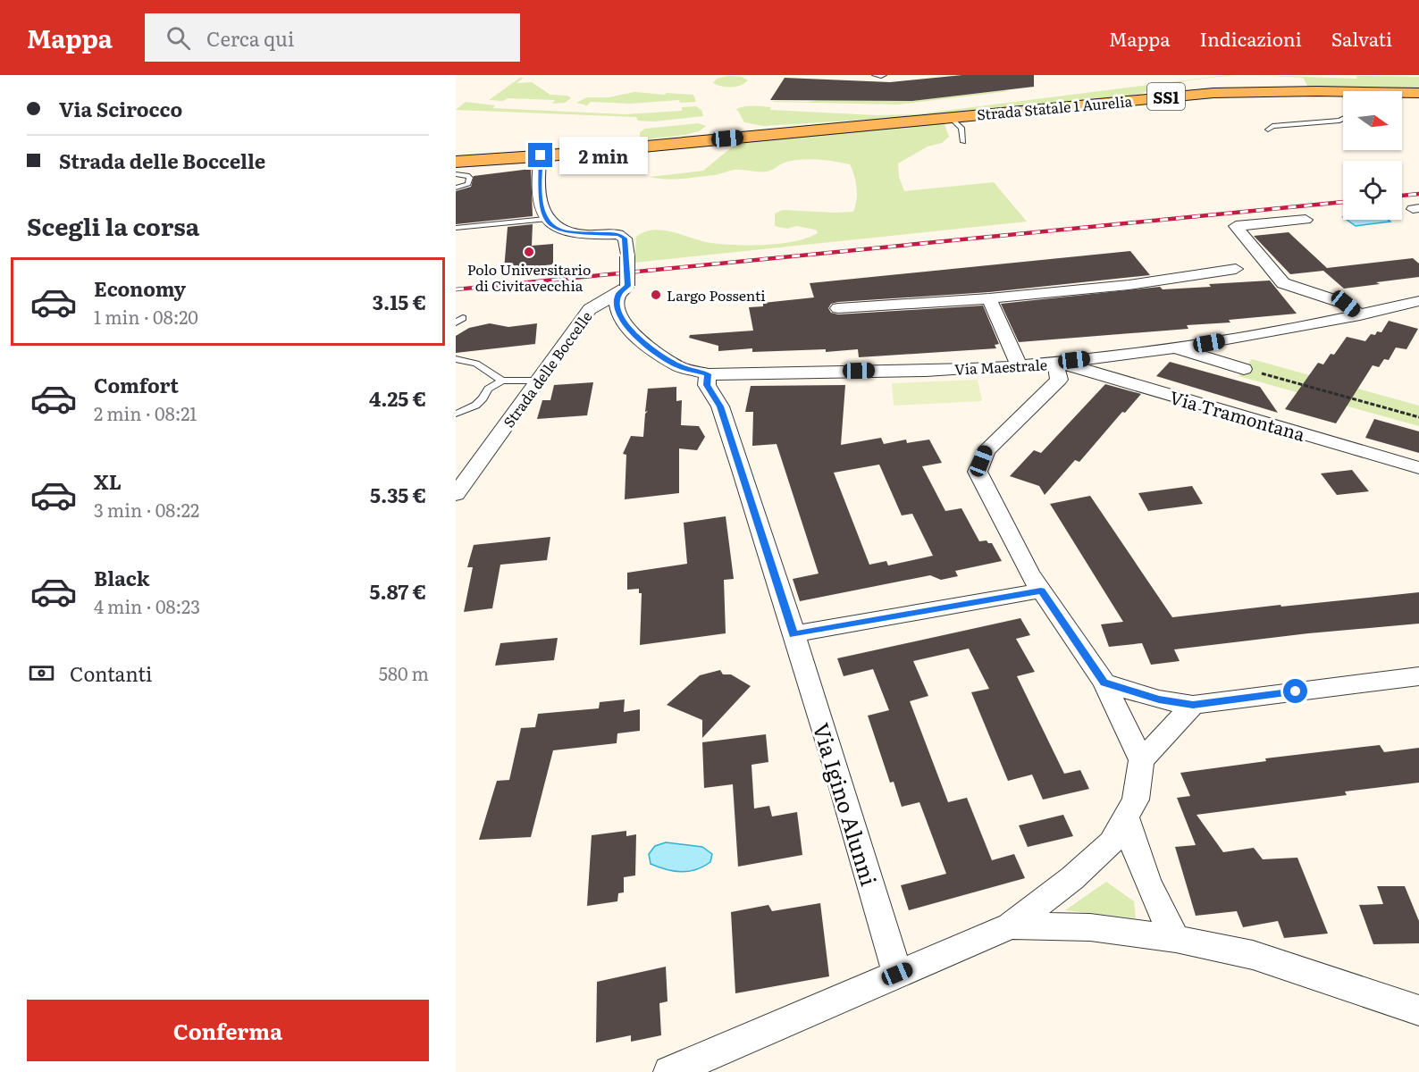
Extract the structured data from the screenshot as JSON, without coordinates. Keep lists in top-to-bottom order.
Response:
{
  "streets": {
    "main road": ["SS1", "Strada Statale 1 Aurelia"],
    "street": [
      "Via Maestrale",
      "Strada delle Boccelle",
      "Via Tramontana",
      "Via Igino Alunni"
    ]
  },
  "crossings": [
    ["Via Maestrale", "Strada delle Boccelle"],
    ["Via Maestrale", "Via Tramontana"],
    ["Via Maestrale", "Via Igino Alunni"]
  ],
  "places": ["Polo Universitario di Civitavecchia", "Largo Possenti"],
  "north": "right",
  "page": {
    "header": "Mappa",
    "search": "Cerca qui",
    "nav": ["Mappa", "Indicazioni", "Salvati"],
    "banner": ["Via Scirocco", "Strada delle Boccelle"],
    "bubble": "2 min",
    "heading": "Scegli la corsa",
    "list": [
      {
        "name": "Economy",
        "note": "1 min · 08:20",
        "value": "3.15 €"
      },
      {
        "name": "Comfort",
        "note": "2 min · 08:21",
        "value": "4.25 €"
      },
      {
        "name": "XL",
        "note": "3 min · 08:22",
        "value": "5.35 €"
      },
      {
        "name": "Black",
        "note": "4 min · 08:23",
        "value": "5.87 €"
      }
    ],
    "pay": ["Contanti", "580 m"],
    "buttons": "Conferma"
  }
}
